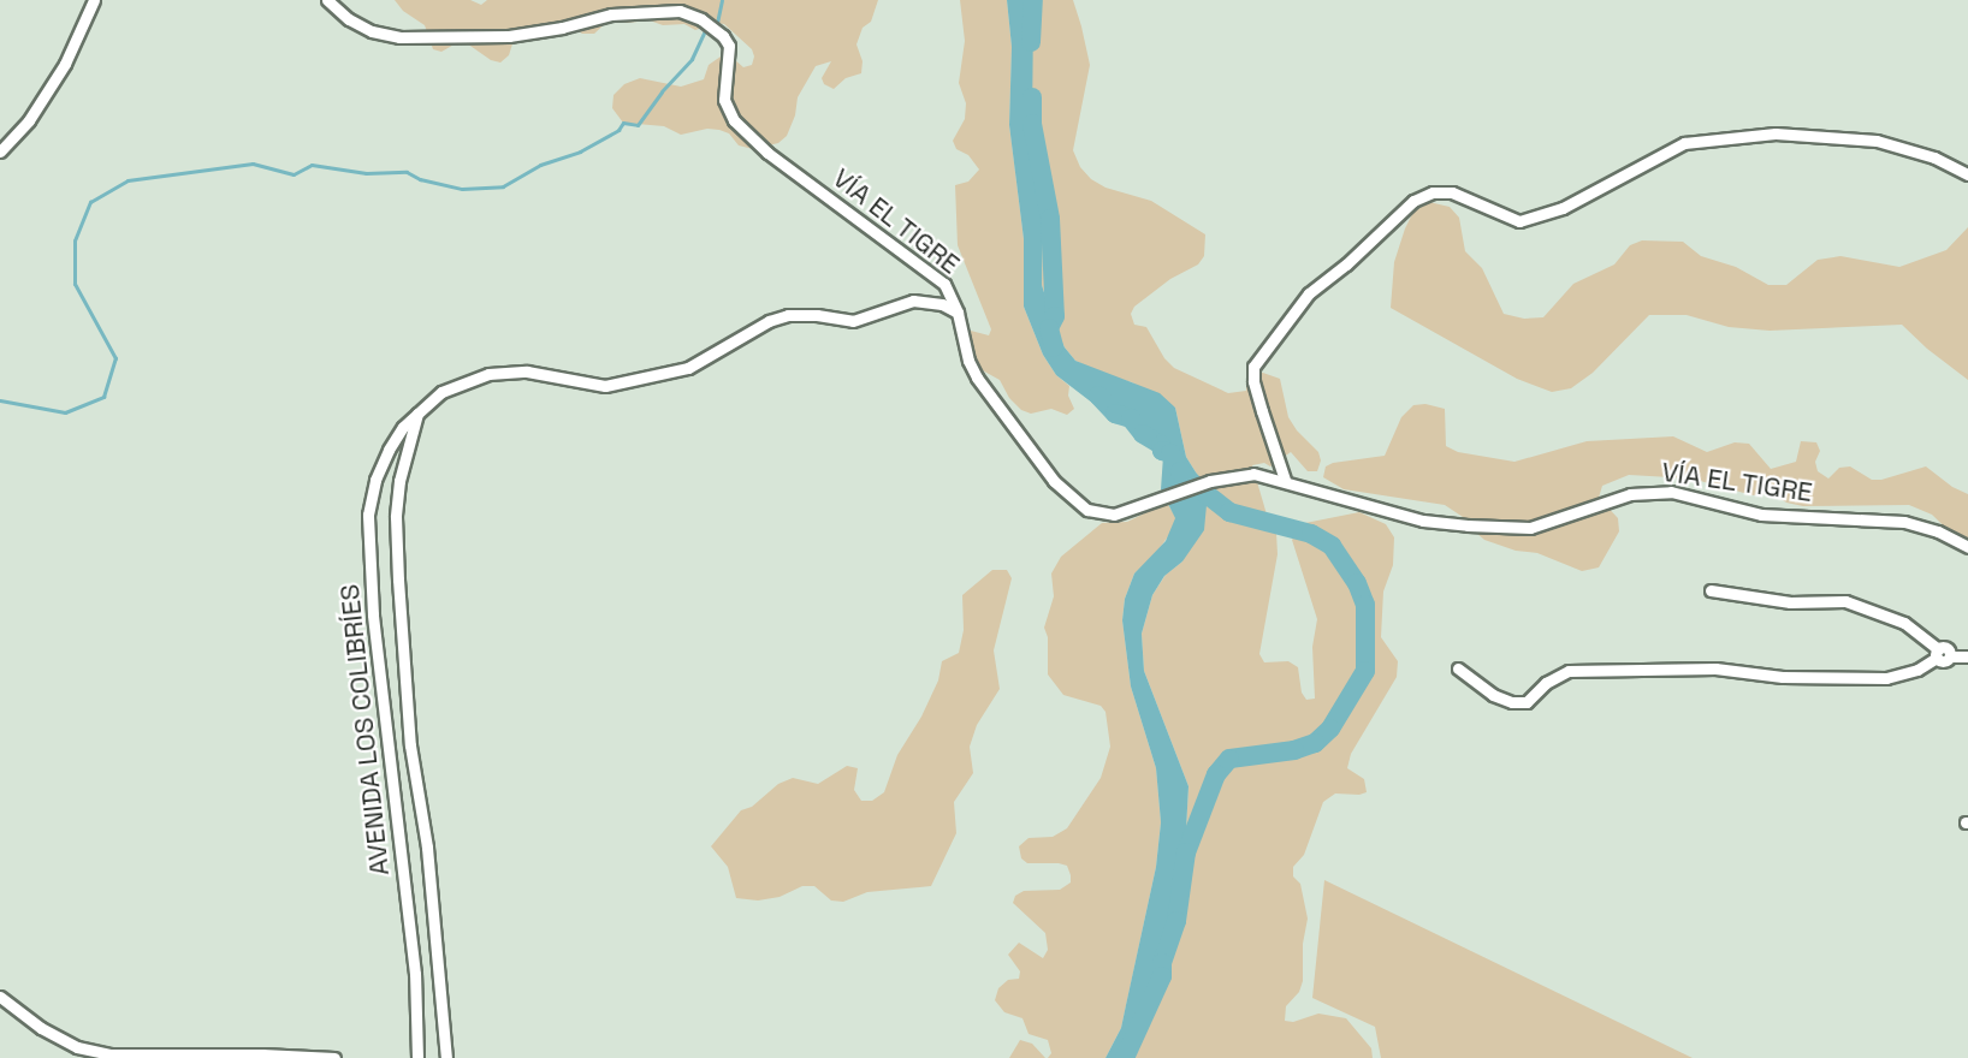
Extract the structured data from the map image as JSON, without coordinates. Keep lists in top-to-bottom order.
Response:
{
  "streets": {
    "street": ["VÍA EL TIGRE", "AVENIDA LOS COLIBRÍES"]
  },
  "crossings": [
    ["VÍA EL TIGRE", "AVENIDA LOS COLIBRÍES"]
  ]
}
